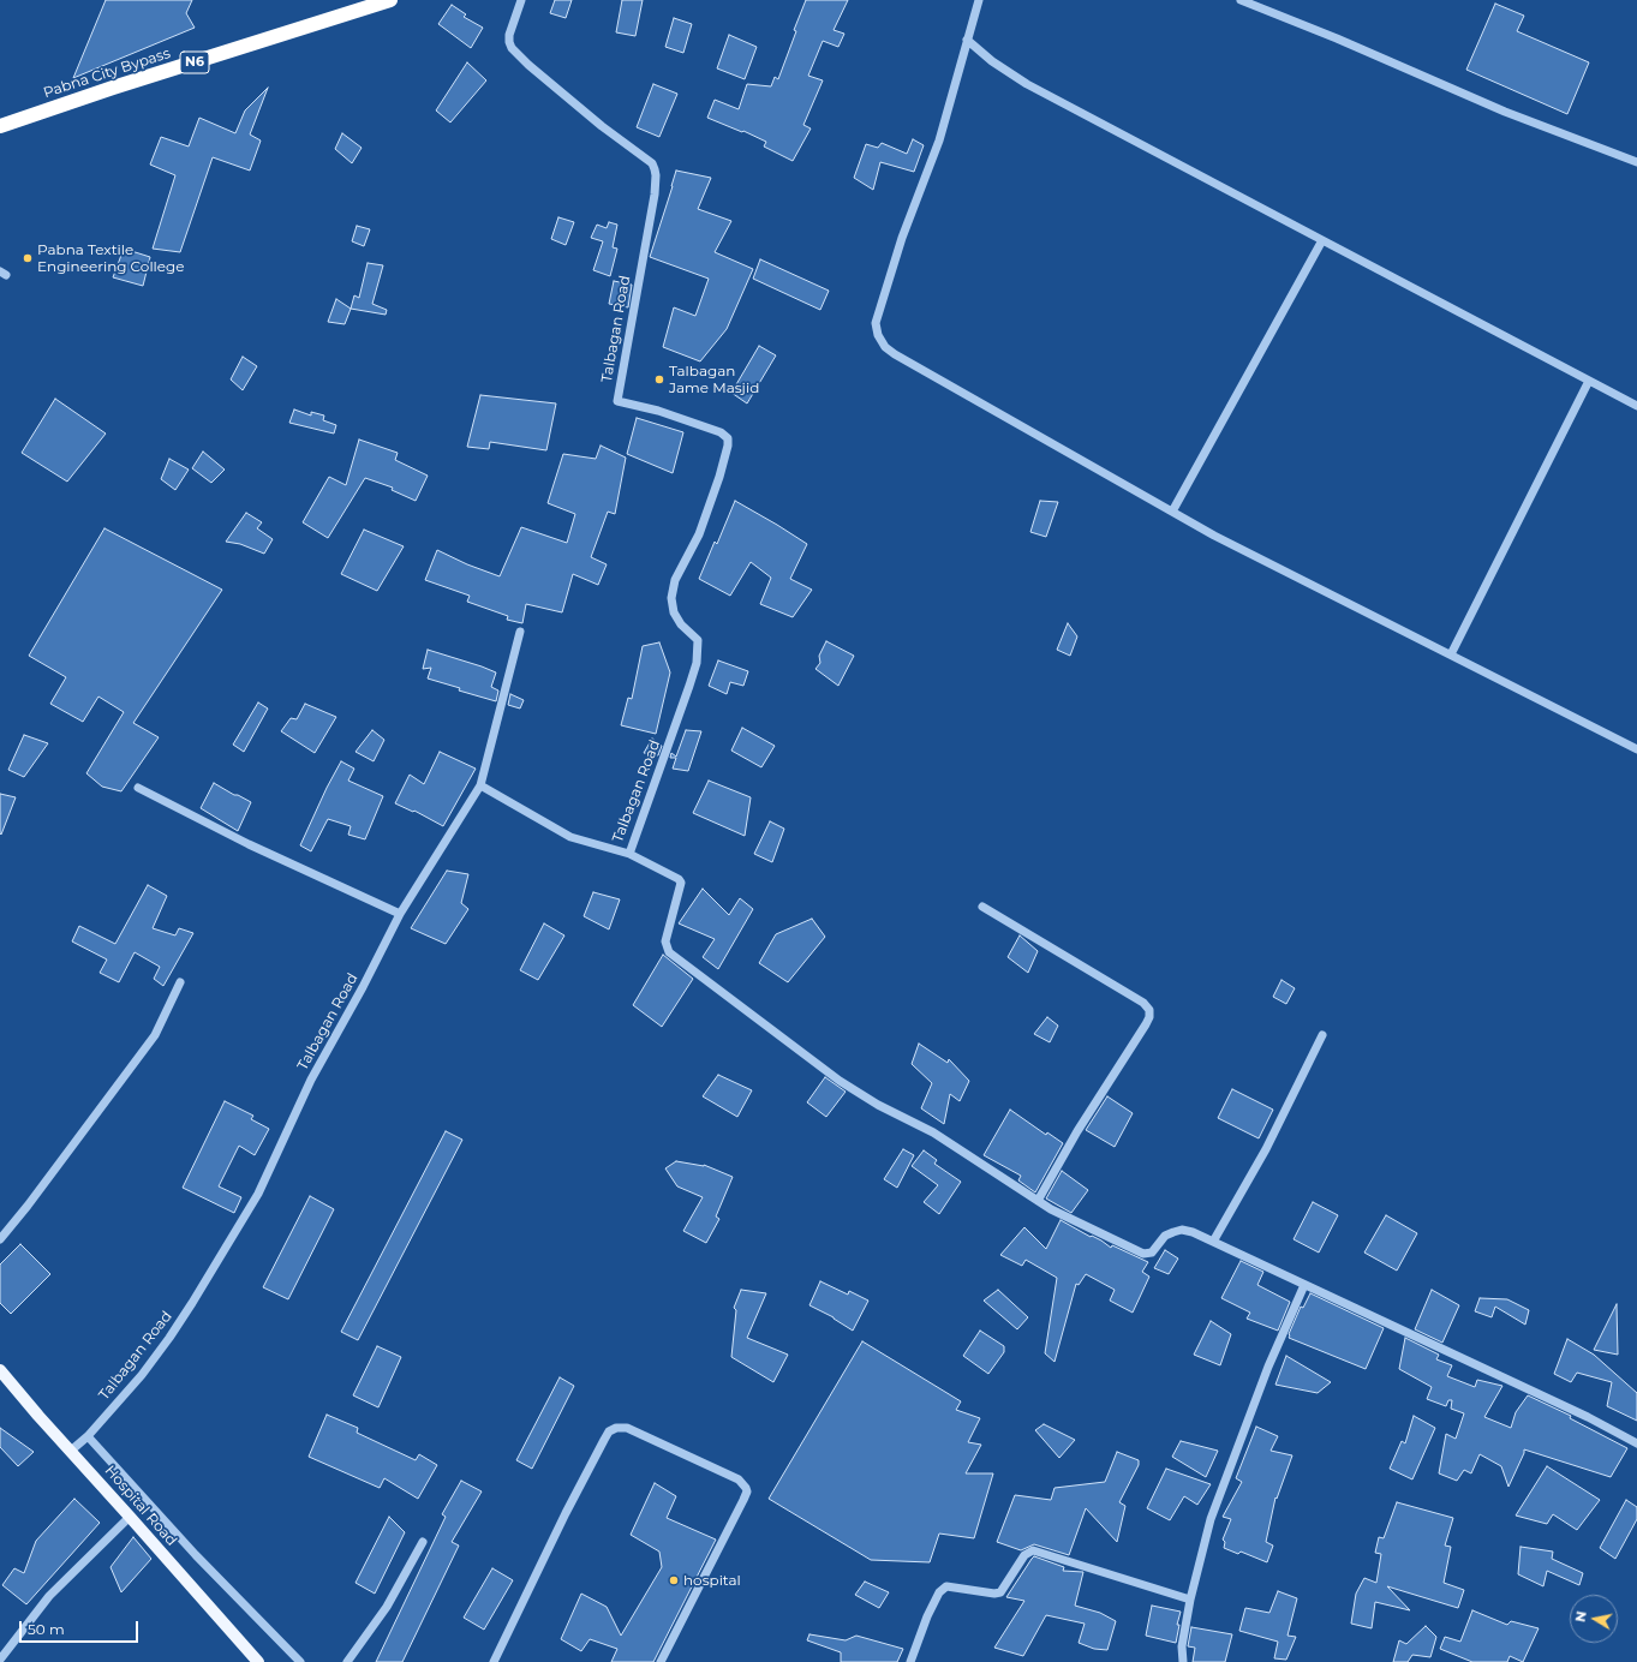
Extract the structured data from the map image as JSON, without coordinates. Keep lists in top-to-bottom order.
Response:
{
  "streets": {
    "highway": ["N6", "Pabna City Bypass"],
    "main road": ["Hospital Road"],
    "street": ["Talbagan Road"]
  },
  "crossings": [
    ["Talbagan Road", "Hospital Road"]
  ],
  "places": ["Pabna Textile Engineering College", "Talbagan Jame Masjid", "hospital"],
  "scale_bar": "50 m",
  "north": "left"
}
